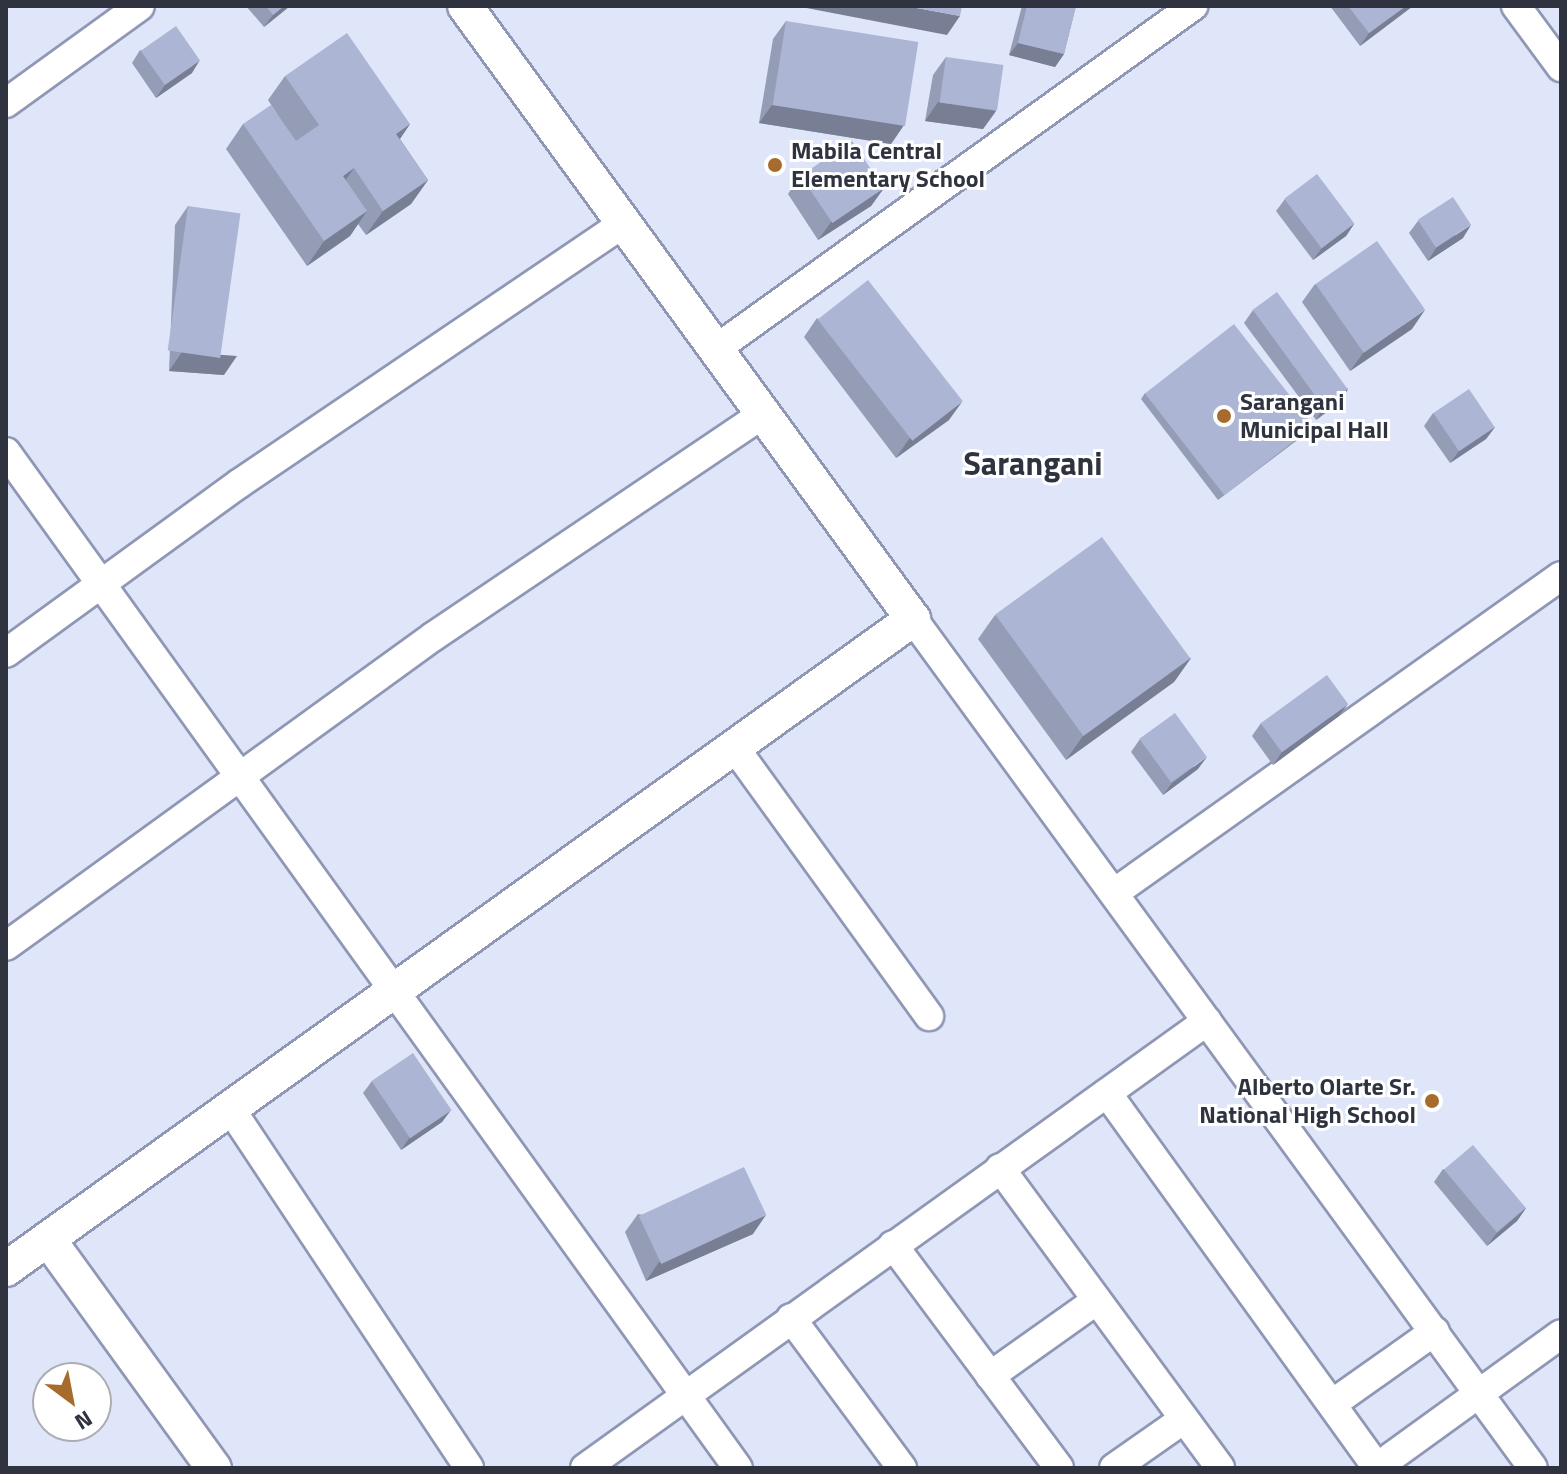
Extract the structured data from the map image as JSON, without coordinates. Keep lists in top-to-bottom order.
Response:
{
  "districts": ["Sarangani"],
  "places": ["Mabila Central Elementary School", "Sarangani Municipal Hall", "Alberto Olarte Sr. National High School"],
  "north": "bottom right"
}
